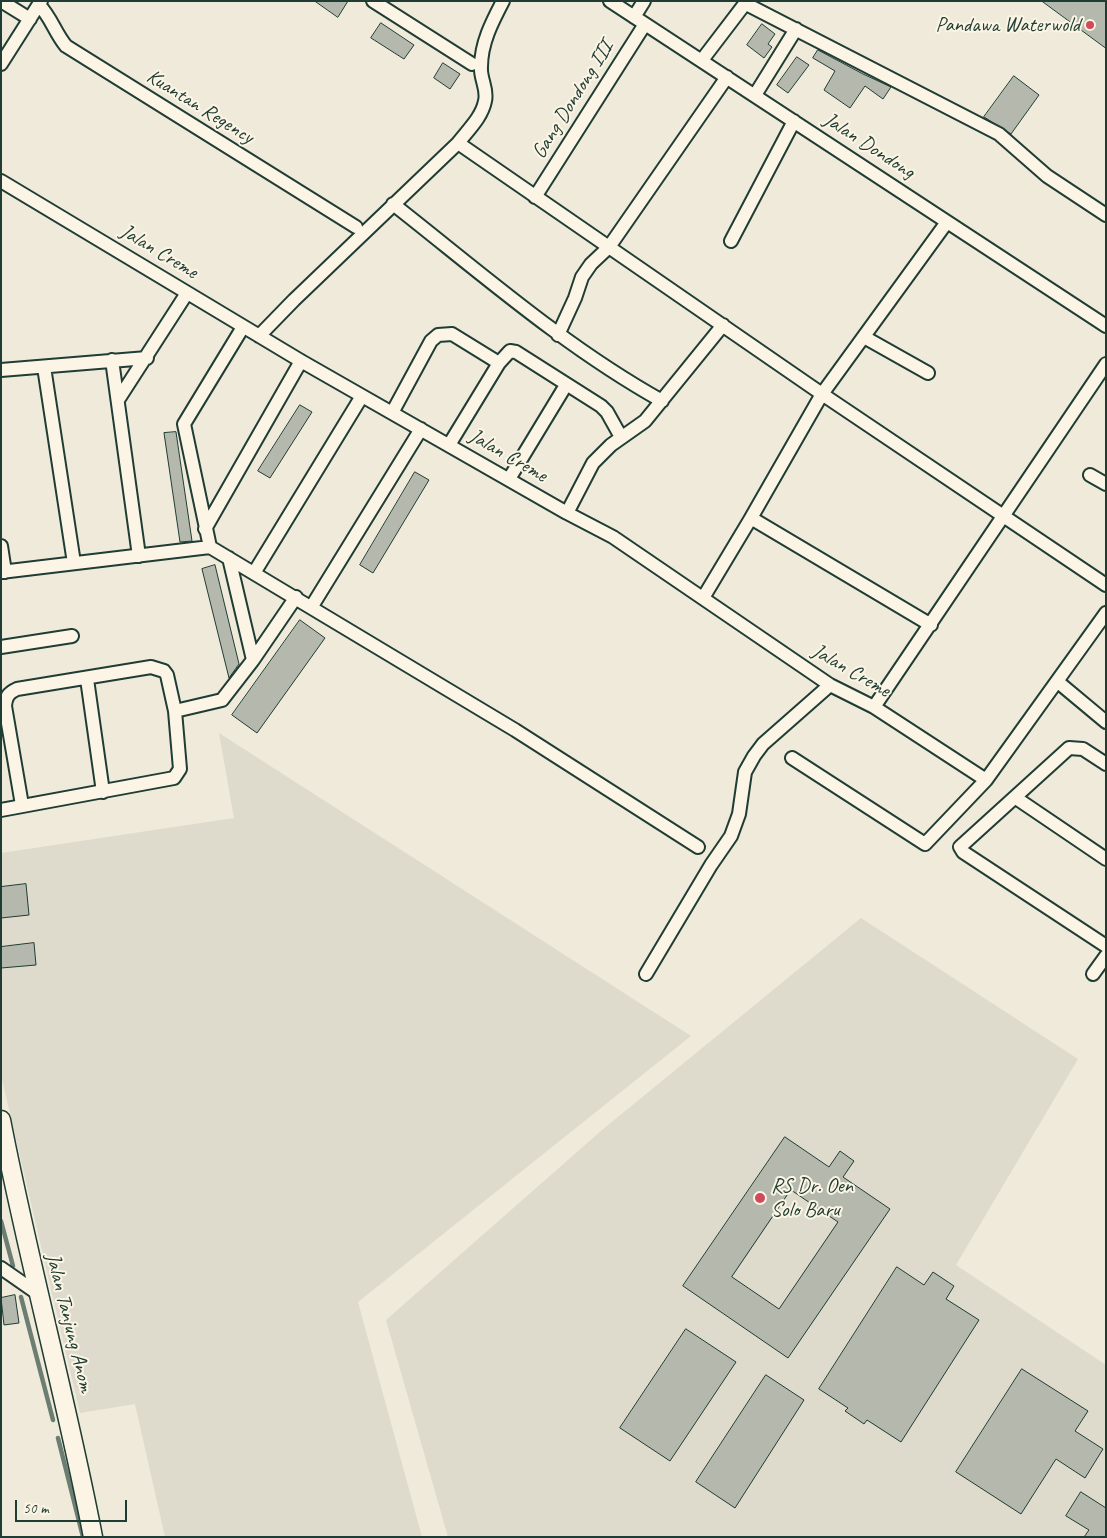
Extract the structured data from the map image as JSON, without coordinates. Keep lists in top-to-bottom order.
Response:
{
  "streets": {
    "main road": ["Jalan Tanjung Anom"],
    "street": [
      "Gang Dondong III",
      "Kuantan Regency",
      "Jalan Dondong",
      "Jalan Creme"
    ]
  },
  "crossings": [
    ["Gang Dondong III", "Jalan Dondong"]
  ],
  "places": ["Pandawa Waterwold", "RS Dr. Oen Solo Baru"],
  "scale_bar": "50 m"
}
